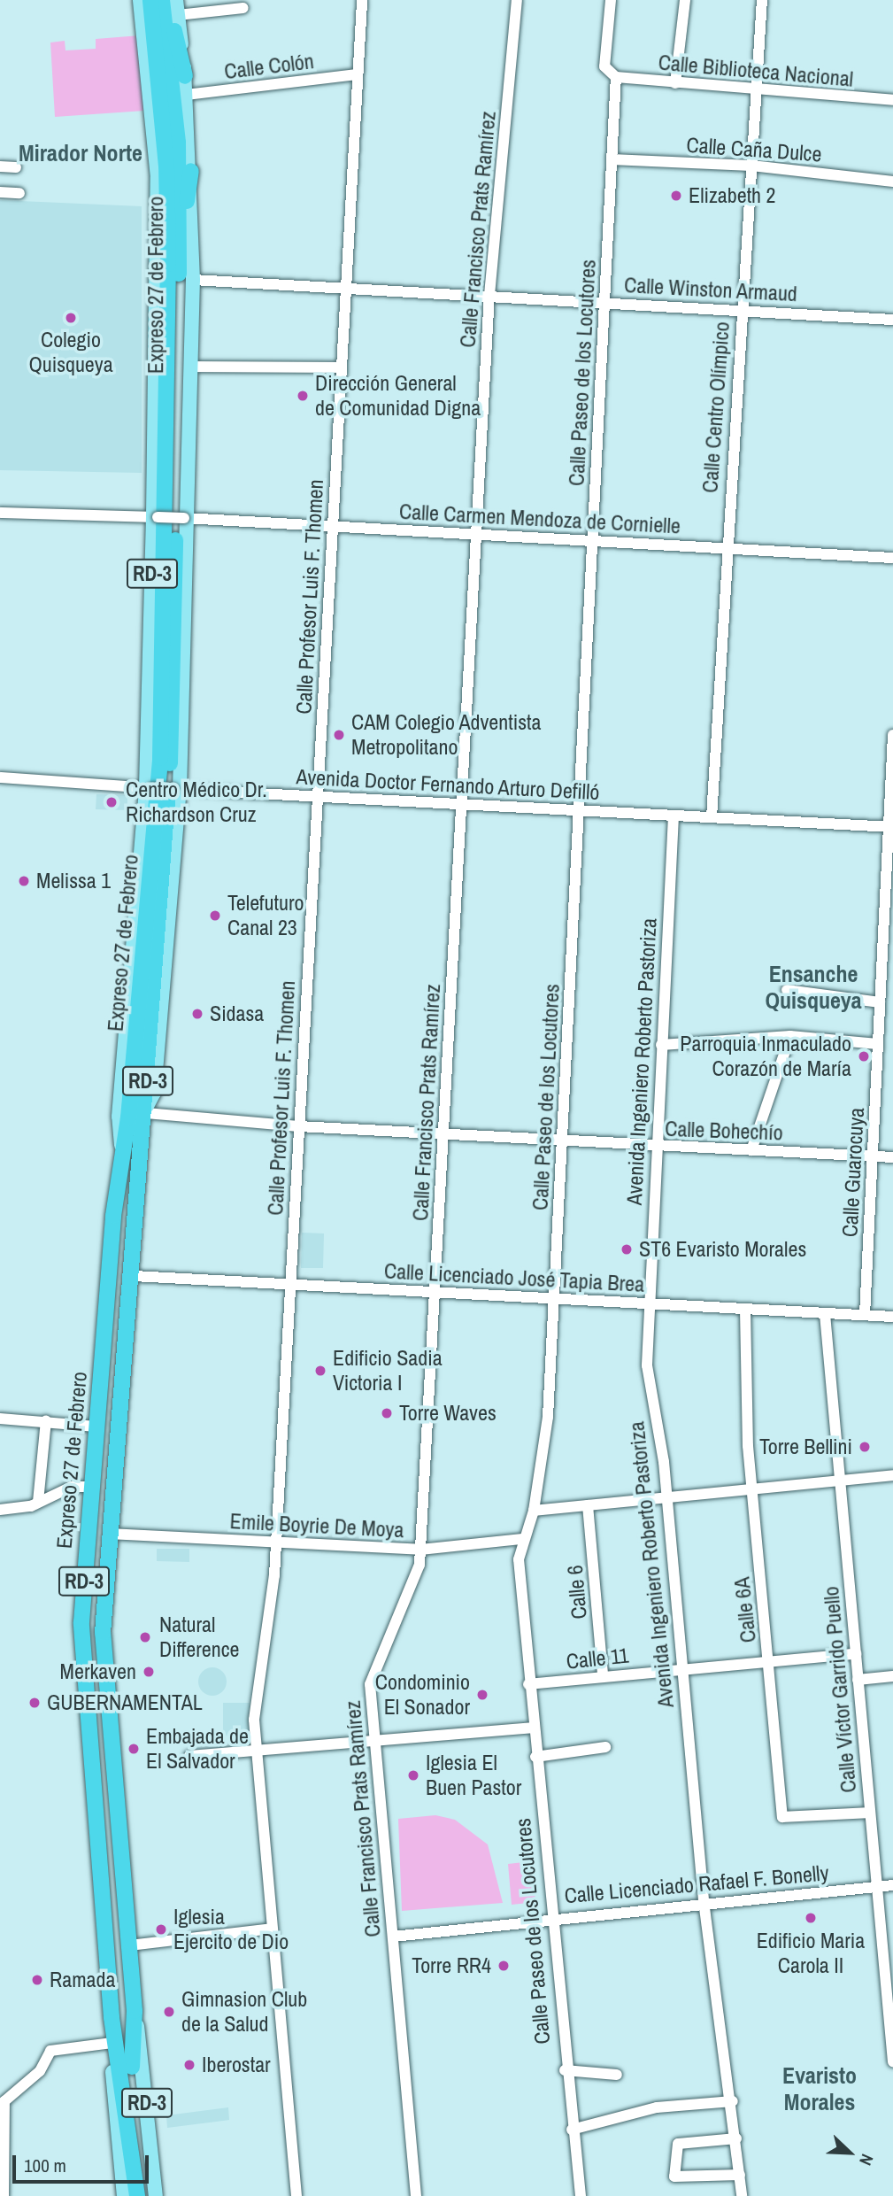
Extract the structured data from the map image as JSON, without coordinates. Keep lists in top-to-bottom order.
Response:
{
  "streets": {
    "highway": ["Expreso 27 de Febrero", "RD-3"],
    "street": [
      "Calle Colón",
      "Calle Biblioteca Nacional",
      "Calle Caña Dulce",
      "Calle Francisco Prats Ramírez",
      "Calle Winston Armaud",
      "Calle Paseo de los Locutores",
      "Calle Centro Olímpico",
      "Calle Carmen Mendoza de Cornielle",
      "Calle Profesor Luis F. Thomen",
      "Avenida Doctor Fernando Arturo Defilló",
      "Avenida Ingeniero Roberto Pastoriza",
      "Calle Bohechío",
      "Calle Guarocuya",
      "Calle Licenciado José Tapia Brea",
      "Emile Boyrie De Moya",
      "Calle 6",
      "Calle 6A",
      "Calle 11",
      "Calle Víctor Garrido Puello",
      "Calle Licenciado Rafael F. Bonelly"
    ]
  },
  "crossings": [
    ["Calle Colón", "RD-3"],
    ["Calle Colón", "Calle Profesor Luis F. Thomen"],
    ["Calle Biblioteca Nacional", "Calle Paseo de los Locutores"],
    ["Calle Biblioteca Nacional", "Calle Centro Olímpico"],
    ["Calle Caña Dulce", "Calle Paseo de los Locutores"],
    ["Calle Caña Dulce", "Calle Centro Olímpico"],
    ["Calle Francisco Prats Ramírez", "Calle Winston Armaud"],
    ["Calle Francisco Prats Ramírez", "Calle Carmen Mendoza de Cornielle"],
    ["Calle Francisco Prats Ramírez", "Avenida Doctor Fernando Arturo Defilló"],
    ["Calle Francisco Prats Ramírez", "Calle Bohechío"],
    ["Calle Francisco Prats Ramírez", "Calle Licenciado José Tapia Brea"],
    ["Calle Francisco Prats Ramírez", "Emile Boyrie De Moya"],
    ["Calle Francisco Prats Ramírez", "Calle Licenciado Rafael F. Bonelly"],
    ["Expreso 27 de Febrero", "RD-3"],
    ["Expreso 27 de Febrero", "Calle Bohechío"],
    ["Expreso 27 de Febrero", "Calle Licenciado José Tapia Brea"],
    ["Expreso 27 de Febrero", "Emile Boyrie De Moya"],
    ["Calle Winston Armaud", "Calle Paseo de los Locutores"],
    ["Calle Winston Armaud", "Calle Centro Olímpico"],
    ["Calle Winston Armaud", "RD-3"],
    ["Calle Winston Armaud", "Calle Profesor Luis F. Thomen"],
    ["Calle Paseo de los Locutores", "Calle Carmen Mendoza de Cornielle"],
    ["Calle Paseo de los Locutores", "Avenida Doctor Fernando Arturo Defilló"],
    ["Calle Paseo de los Locutores", "Calle Bohechío"],
    ["Calle Paseo de los Locutores", "Calle Licenciado José Tapia Brea"],
    ["Calle Paseo de los Locutores", "Emile Boyrie De Moya"],
    ["Calle Paseo de los Locutores", "Calle 11"],
    ["Calle Paseo de los Locutores", "Calle Licenciado Rafael F. Bonelly"],
    ["Calle Centro Olímpico", "Calle Carmen Mendoza de Cornielle"],
    ["Calle Centro Olímpico", "Avenida Doctor Fernando Arturo Defilló"],
    ["Calle Carmen Mendoza de Cornielle", "RD-3"],
    ["Calle Carmen Mendoza de Cornielle", "Calle Profesor Luis F. Thomen"],
    ["RD-3", "Avenida Doctor Fernando Arturo Defilló"],
    ["RD-3", "Calle Bohechío"],
    ["Calle Profesor Luis F. Thomen", "Avenida Doctor Fernando Arturo Defilló"],
    ["Calle Profesor Luis F. Thomen", "Calle Bohechío"],
    ["Calle Profesor Luis F. Thomen", "Calle Licenciado José Tapia Brea"],
    ["Calle Profesor Luis F. Thomen", "Emile Boyrie De Moya"],
    ["Avenida Doctor Fernando Arturo Defilló", "Avenida Ingeniero Roberto Pastoriza"],
    ["Avenida Doctor Fernando Arturo Defilló", "Calle Guarocuya"],
    ["Avenida Ingeniero Roberto Pastoriza", "Calle Bohechío"],
    ["Avenida Ingeniero Roberto Pastoriza", "Calle Licenciado José Tapia Brea"],
    ["Avenida Ingeniero Roberto Pastoriza", "Calle 11"],
    ["Avenida Ingeniero Roberto Pastoriza", "Calle Licenciado Rafael F. Bonelly"],
    ["Calle Bohechío", "Calle Guarocuya"],
    ["Calle Guarocuya", "Calle Licenciado José Tapia Brea"],
    ["Calle Licenciado José Tapia Brea", "Calle 6A"],
    ["Calle Licenciado José Tapia Brea", "Calle Víctor Garrido Puello"],
    ["Calle 6", "Calle 11"],
    ["Calle 6A", "Calle 11"],
    ["Calle 6A", "Calle Víctor Garrido Puello"],
    ["Calle 11", "Calle Víctor Garrido Puello"],
    ["Calle Víctor Garrido Puello", "Calle Licenciado Rafael F. Bonelly"]
  ],
  "districts": ["Mirador Norte", "Ensanche Quisqueya", "Evaristo Morales"],
  "places": [
    "Elizabeth 2",
    "Colegio Quisqueya",
    "Dirección General de Comunidad Digna",
    "CAM Colegio Adventista Metropolitano",
    "Centro Médico Dr. Richardson Cruz",
    "Melissa 1",
    "Telefuturo Canal 23",
    "Sidasa",
    "Parroquia Inmaculado Corazón de María",
    "ST6 Evaristo Morales",
    "Edificio Sadia Victoria I",
    "Torre Waves",
    "Torre Bellini",
    "Natural Difference",
    "Merkaven",
    "Condominio El Sonador",
    "GUBERNAMENTAL",
    "Embajada de El Salvador",
    "Iglesia El Buen Pastor",
    "Edificio Maria Carola II",
    "Iglesia Ejercito de Dio",
    "Torre RR4",
    "Ramada",
    "Gimnasion Club de la Salud",
    "Iberostar"
  ],
  "scale_bar": "100 m",
  "north": "bottom right"
}
